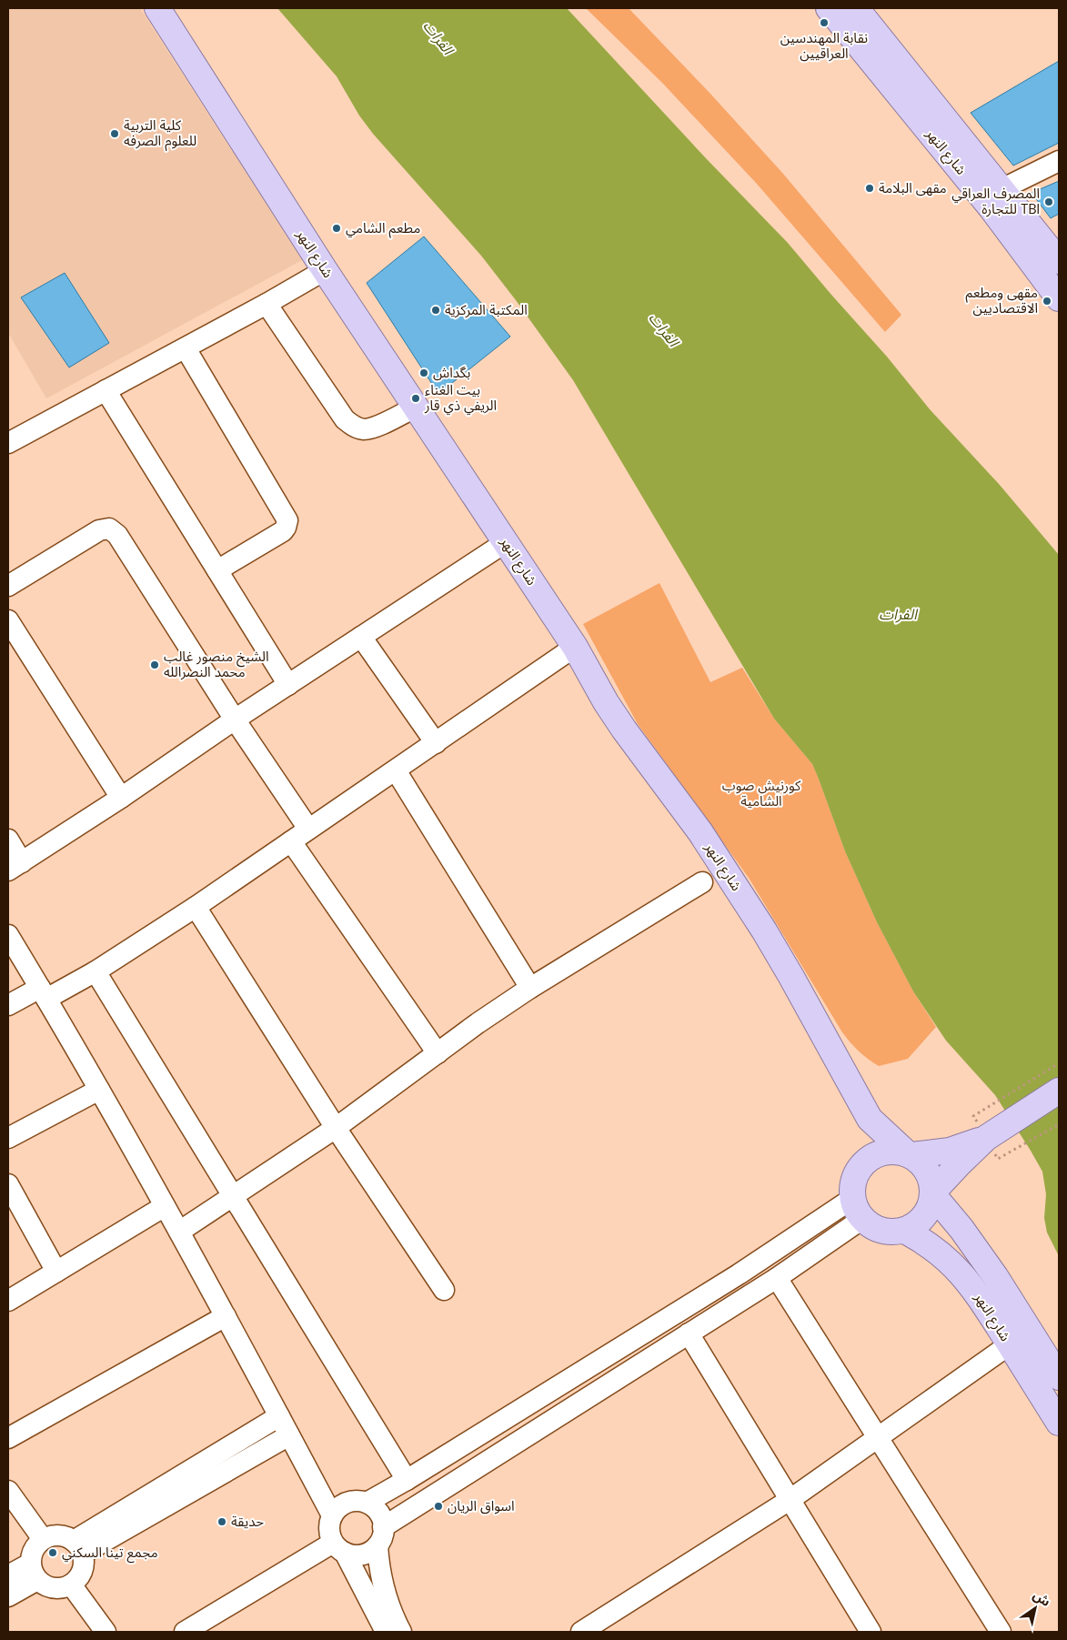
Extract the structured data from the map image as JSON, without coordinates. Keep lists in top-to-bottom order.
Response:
{
  "streets": {
    "main road": ["شارع النهر"]
  },
  "water": ["الفرات"],
  "parks": ["كورنيش صوب الشامية"],
  "places": [
    "نقابة المهندسين العراقيين",
    "كلية التربية للعلوم الصرفه",
    "مقهى البلامة",
    "المصرف العراقي للتجارة TBI",
    "مطعم الشامي",
    "مقهى ومطعم الاقتصاديين",
    "المكتبة المركزية",
    "بگداش",
    "بيت الغناء الريفي ذي قار",
    "الشيخ منصور غالب محمد النصرالله",
    "اسواق الريان",
    "حديقة",
    "مجمع تينا السكني"
  ],
  "north": "top right"
}
